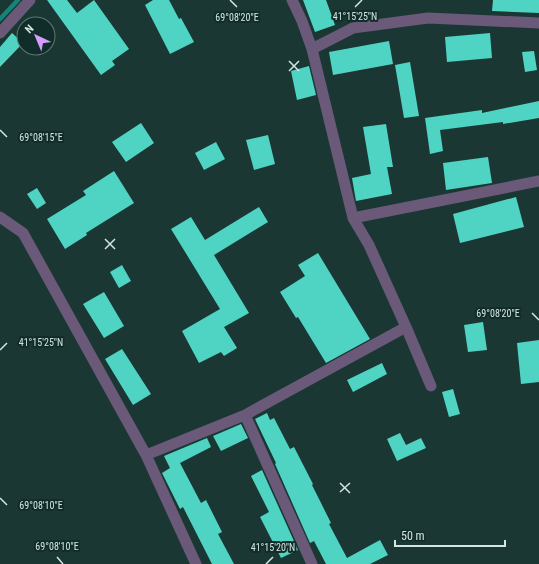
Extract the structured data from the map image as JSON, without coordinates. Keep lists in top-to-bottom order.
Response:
{
  "scale_bar": "50 m",
  "north": "top left",
  "coordinates": [
    "41°15'25\"N",
    "69°08'20\"E",
    "69°08'15\"E",
    "69°08'10\"E",
    "41°15'20\"N"
  ]
}
